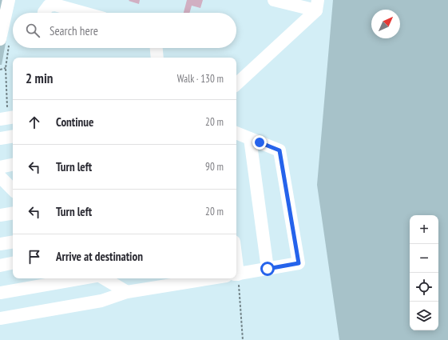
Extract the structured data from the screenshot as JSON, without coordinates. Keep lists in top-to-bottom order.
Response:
{
  "north": "top right",
  "page": {
    "search": "Search here",
    "heading": ["2 min", "Walk · 130 m"],
    "list": [
      ["Continue", "20 m"],
      ["Turn left", "90 m"],
      ["Turn left", "20 m"],
      "Arrive at destination"
    ],
    "map_buttons": ["+", "−"]
  }
}
